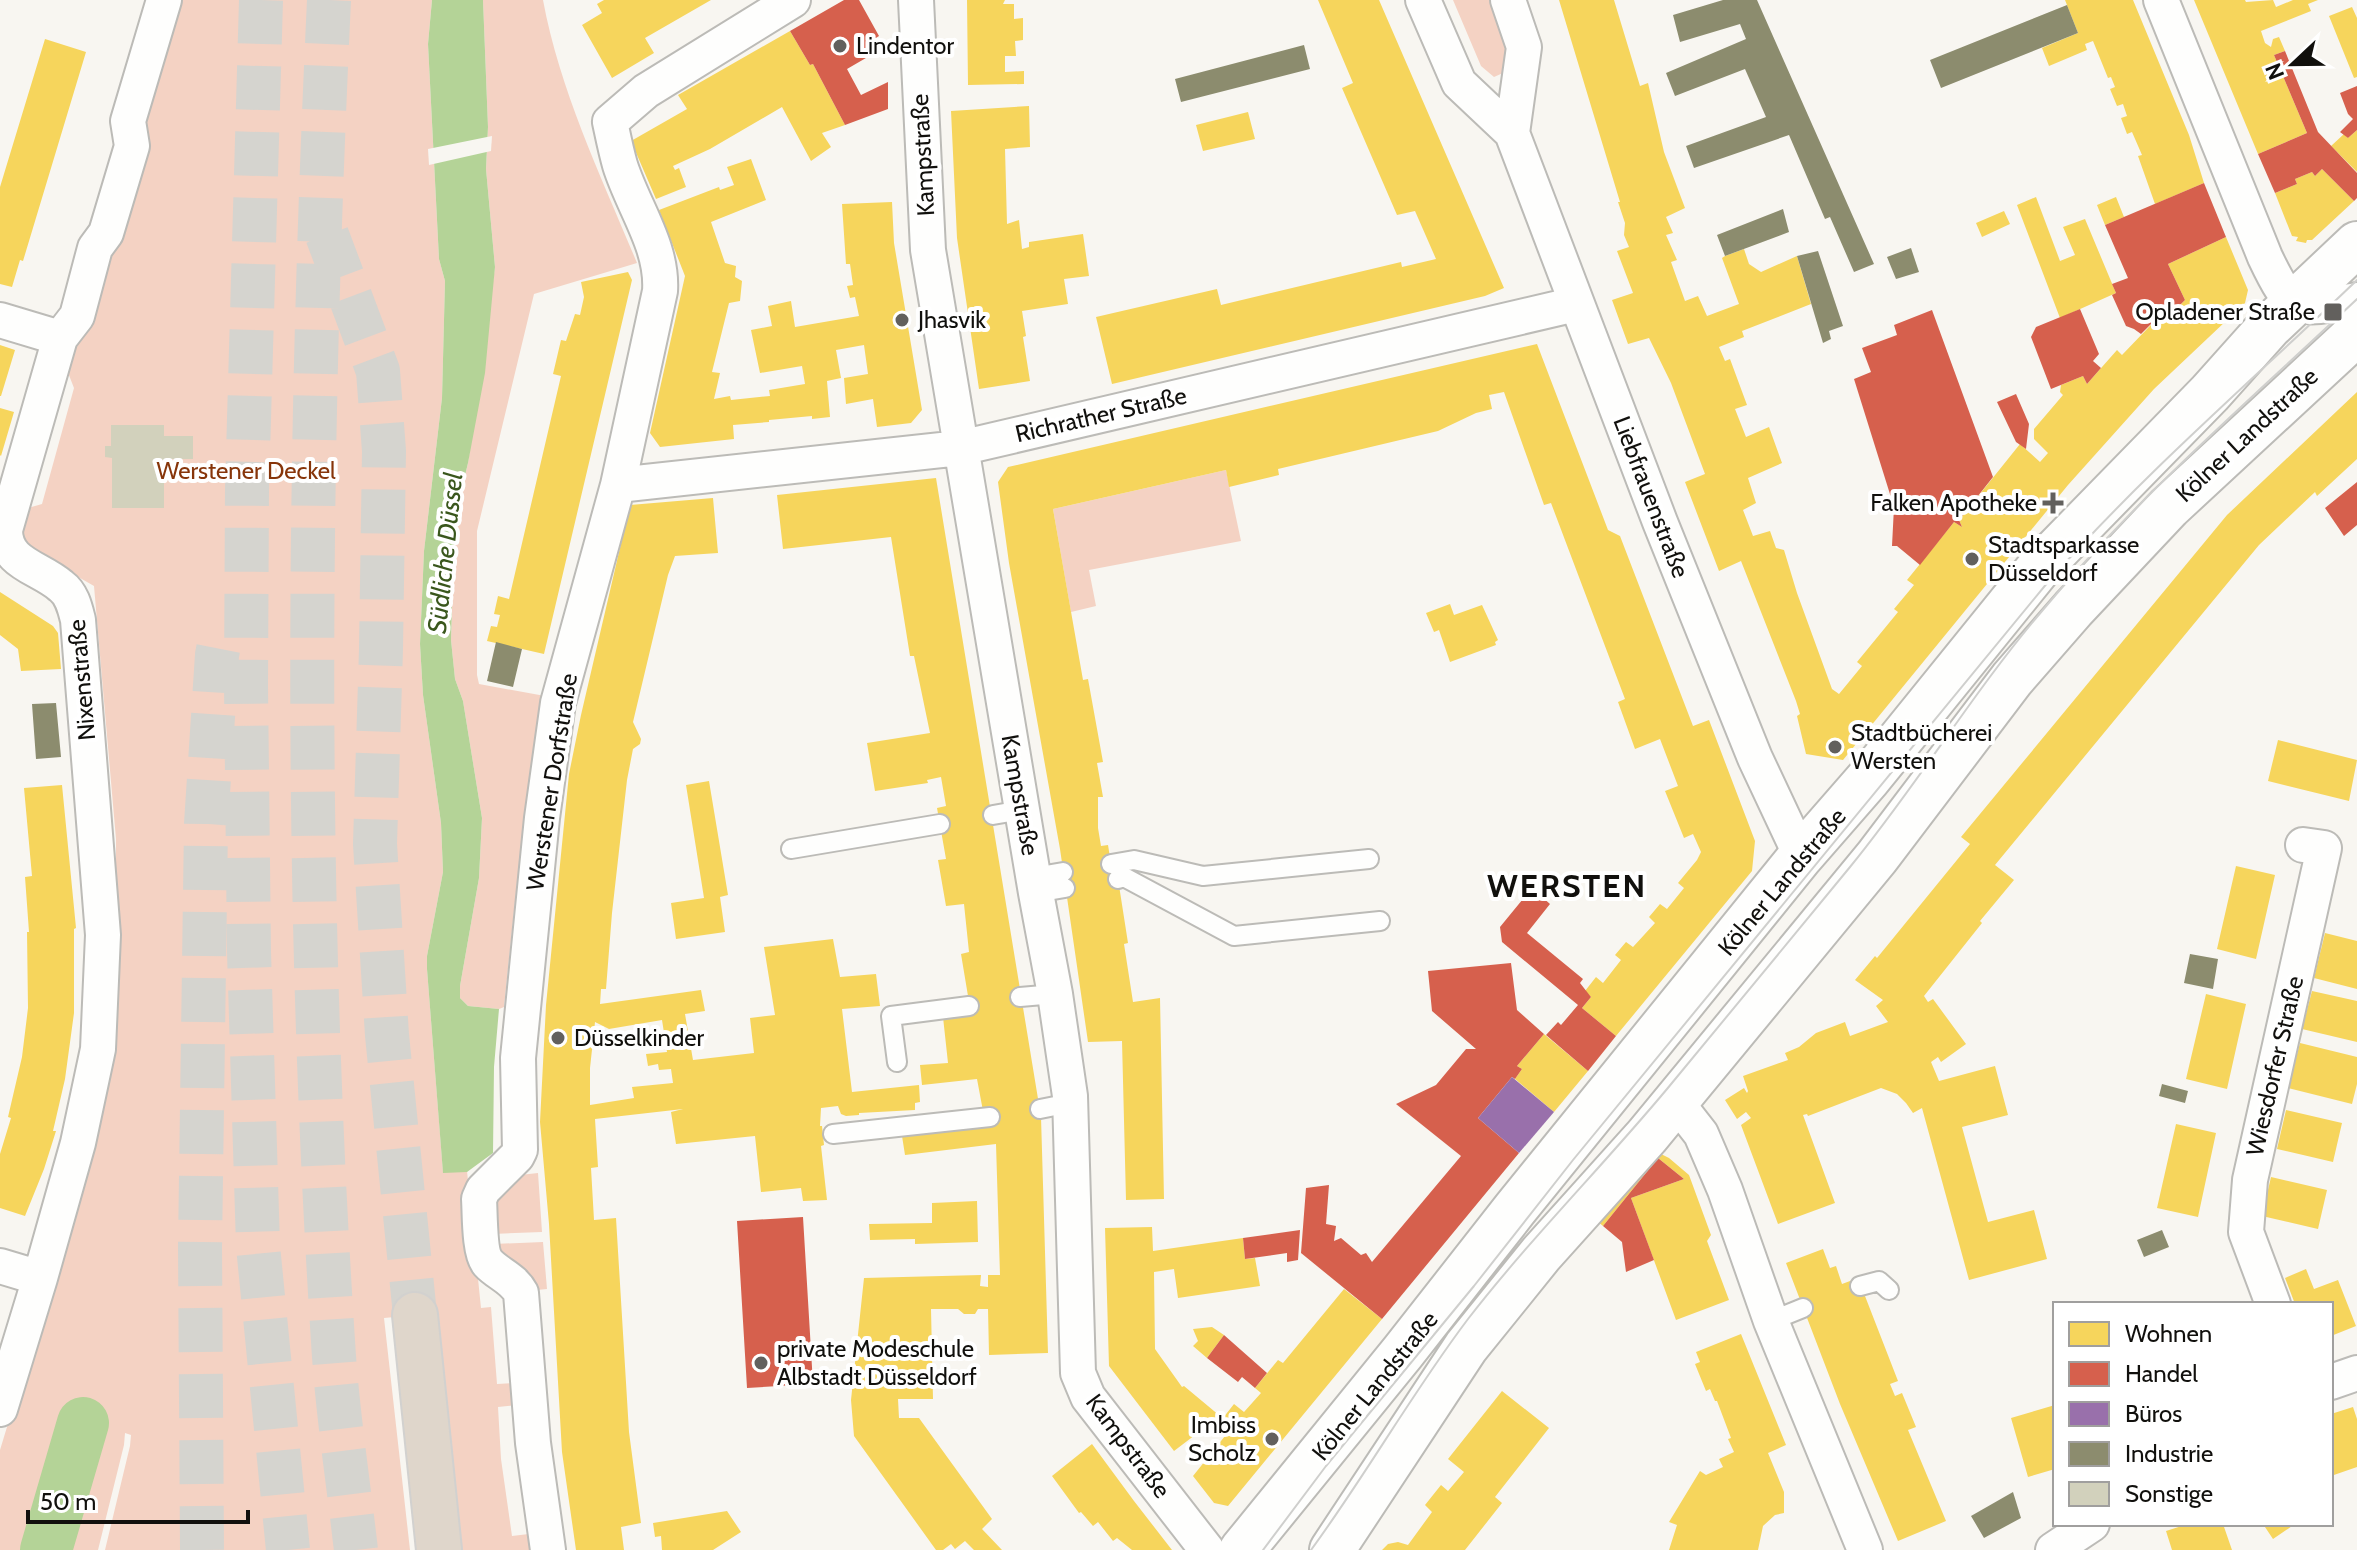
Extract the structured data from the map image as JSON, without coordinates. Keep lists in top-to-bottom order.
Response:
{
  "streets": {
    "main road": ["Kölner Landstraße"],
    "street": [
      "Kampstraße",
      "Richrather Straße",
      "Liebfrauenstraße",
      "Nixenstraße",
      "Werstener Dorfstraße",
      "Wiesdorfer Straße"
    ]
  },
  "crossings": [
    ["Kampstraße", "Richrather Straße"],
    ["Richrather Straße", "Liebfrauenstraße"],
    ["Richrather Straße", "Werstener Dorfstraße"],
    ["Kölner Landstraße", "Liebfrauenstraße"]
  ],
  "districts": ["WERSTEN"],
  "water": ["Südliche Düssel"],
  "parks": ["Werstener Deckel"],
  "places": {
    "other": [
      "Lindentor",
      "Jhasvik",
      "Stadtsparkasse Düsseldorf",
      "Stadtbücherei Wersten",
      "Düsselkinder",
      "private Modeschule Albstadt Düsseldorf",
      "Imbiss Scholz"
    ],
    "transit": ["Opladener Straße"],
    "health": ["Falken Apotheke"]
  },
  "legend": [
    "Wohnen",
    "Handel",
    "Büros",
    "Industrie",
    "Sonstige"
  ],
  "scale_bar": "50 m",
  "north": "left"
}
